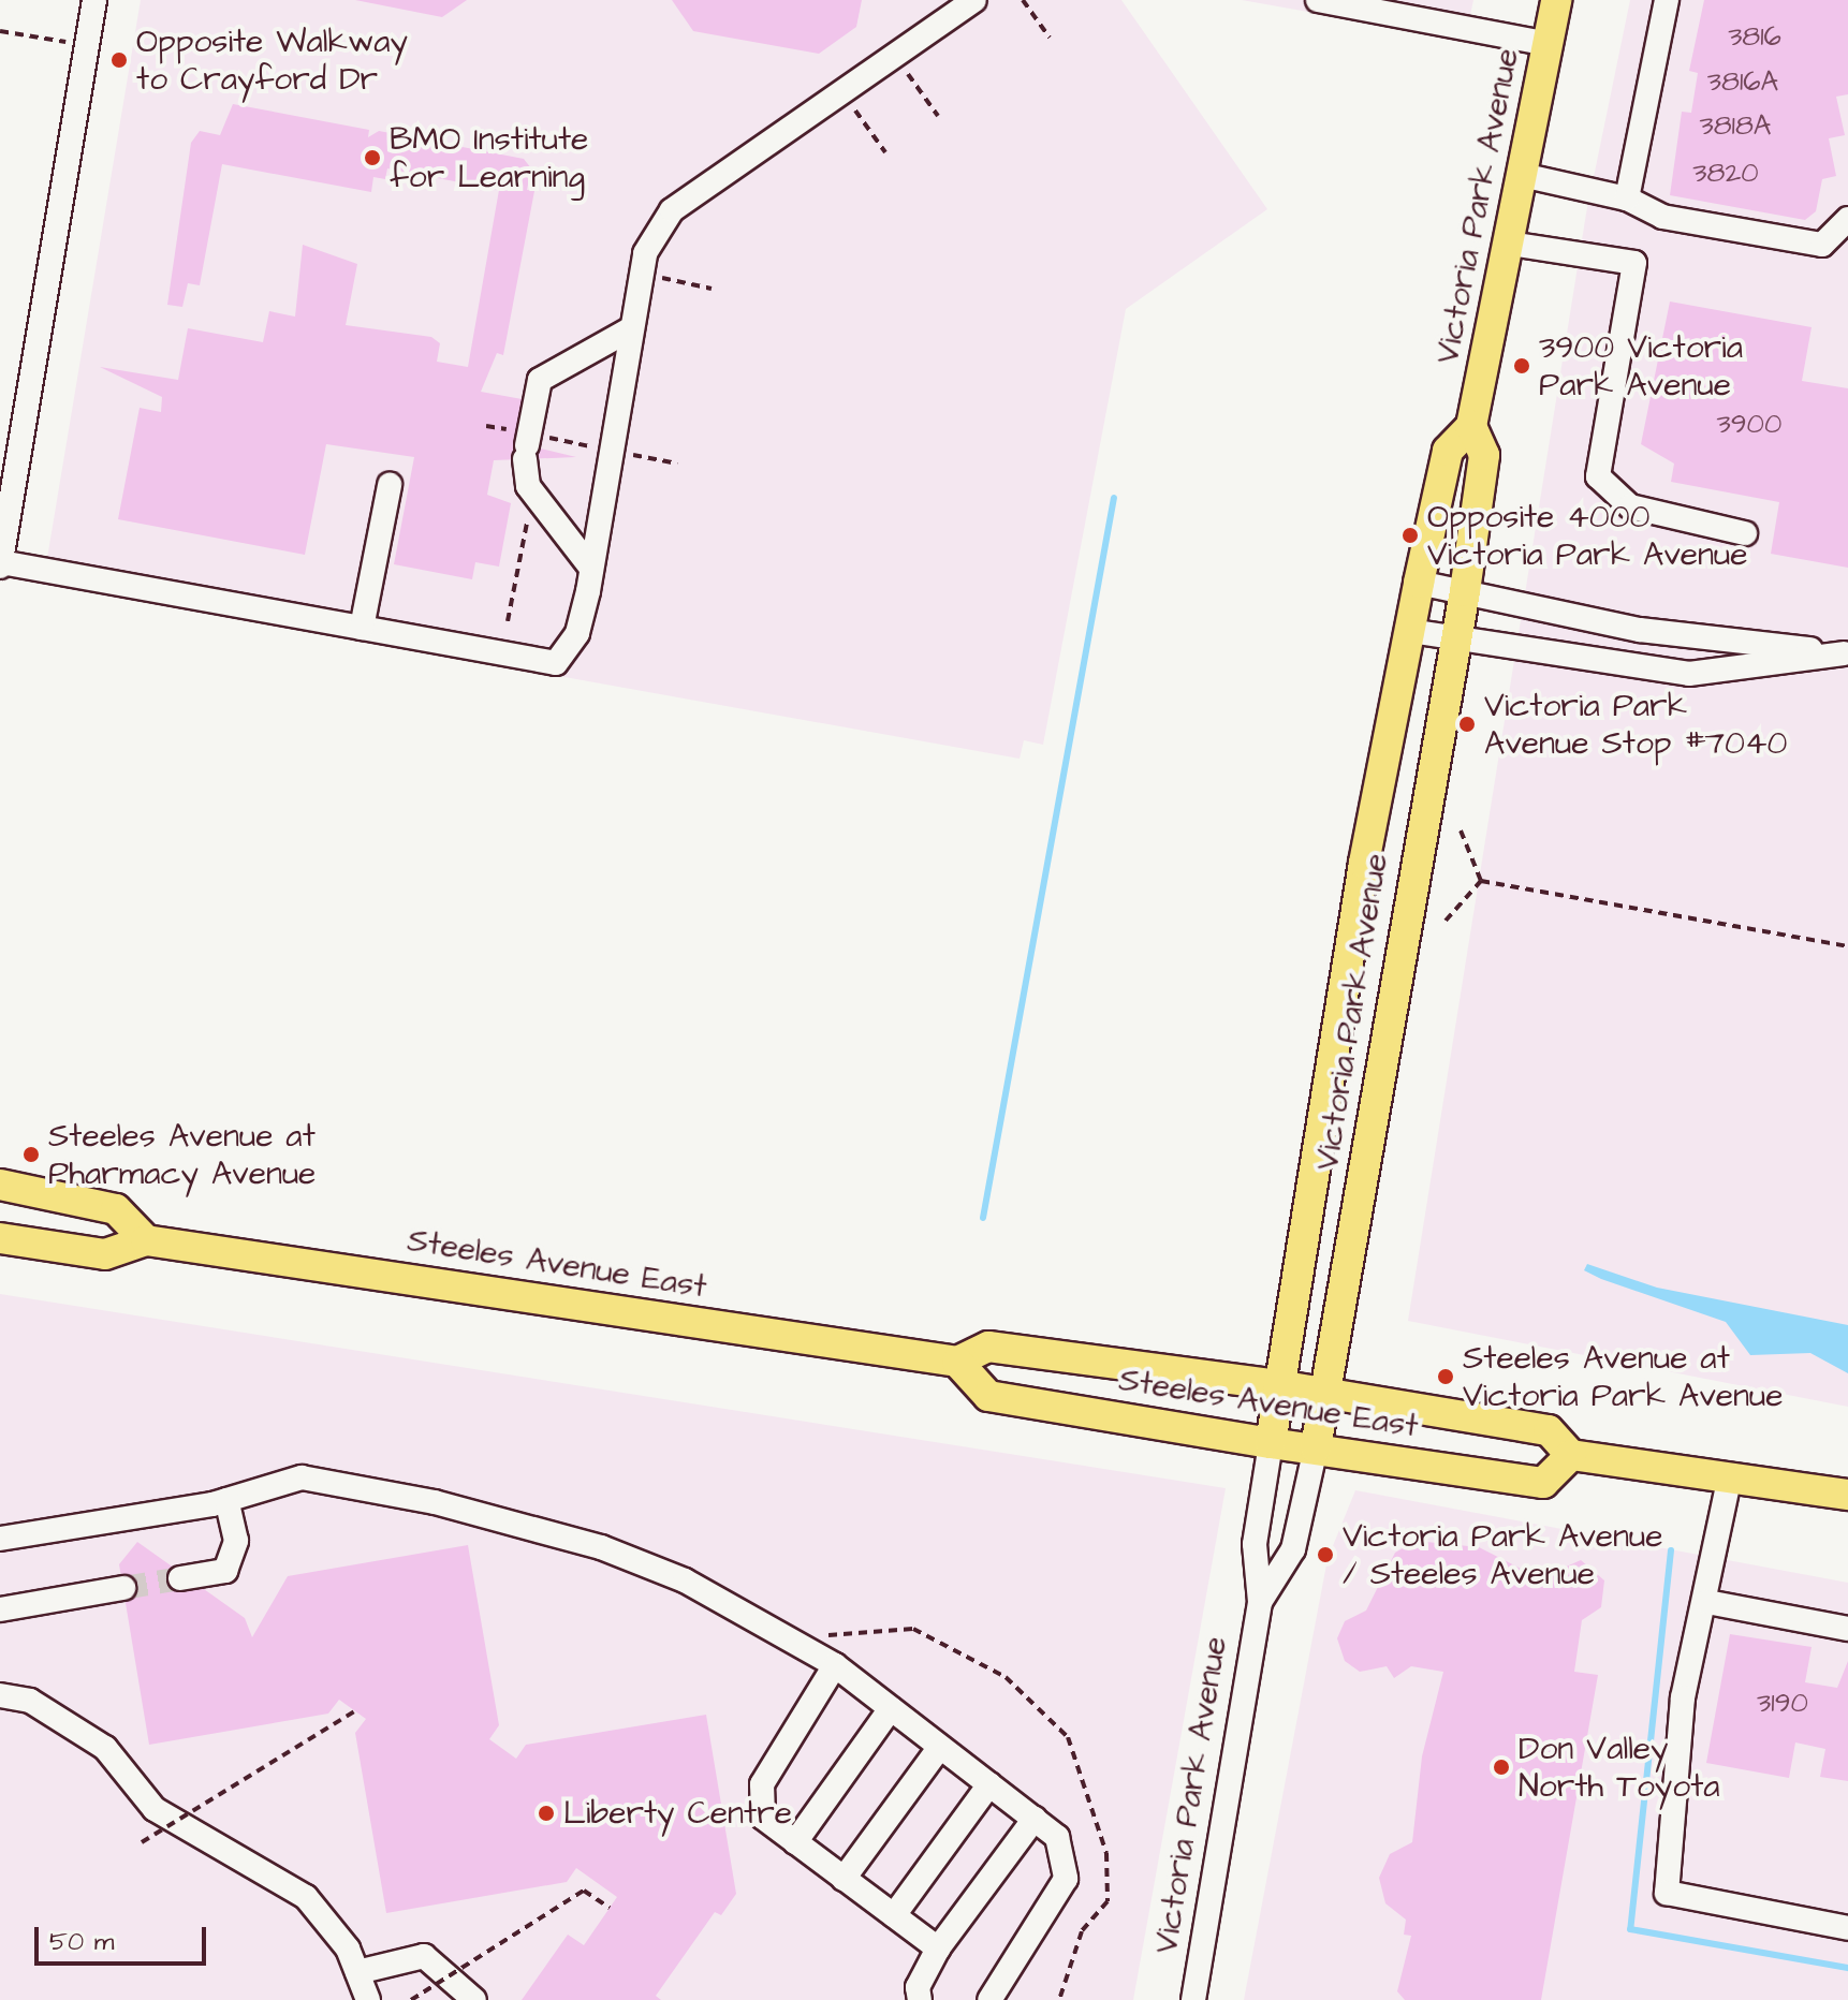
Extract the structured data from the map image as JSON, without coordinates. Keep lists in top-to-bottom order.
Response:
{
  "streets": {
    "main road": ["Victoria Park Avenue", "Steeles Avenue East"]
  },
  "crossings": [
    ["Victoria Park Avenue", "Steeles Avenue East"]
  ],
  "places": [
    "Opposite Walkway to Crayford Dr",
    "BMO Institute for Learning",
    "3900 Victoria Park Avenue",
    "Opposite 4000 Victoria Park Avenue",
    "Victoria Park Avenue Stop #7040",
    "Steeles Avenue at Pharmacy Avenue",
    "Steeles Avenue at Victoria Park Avenue",
    "Victoria Park Avenue / Steeles Avenue",
    "Don Valley North Toyota",
    "Liberty Centre"
  ],
  "house_numbers": [
    "3816",
    "3816A",
    "3818A",
    "3820",
    "3900",
    "3190"
  ],
  "scale_bar": "50 m"
}
